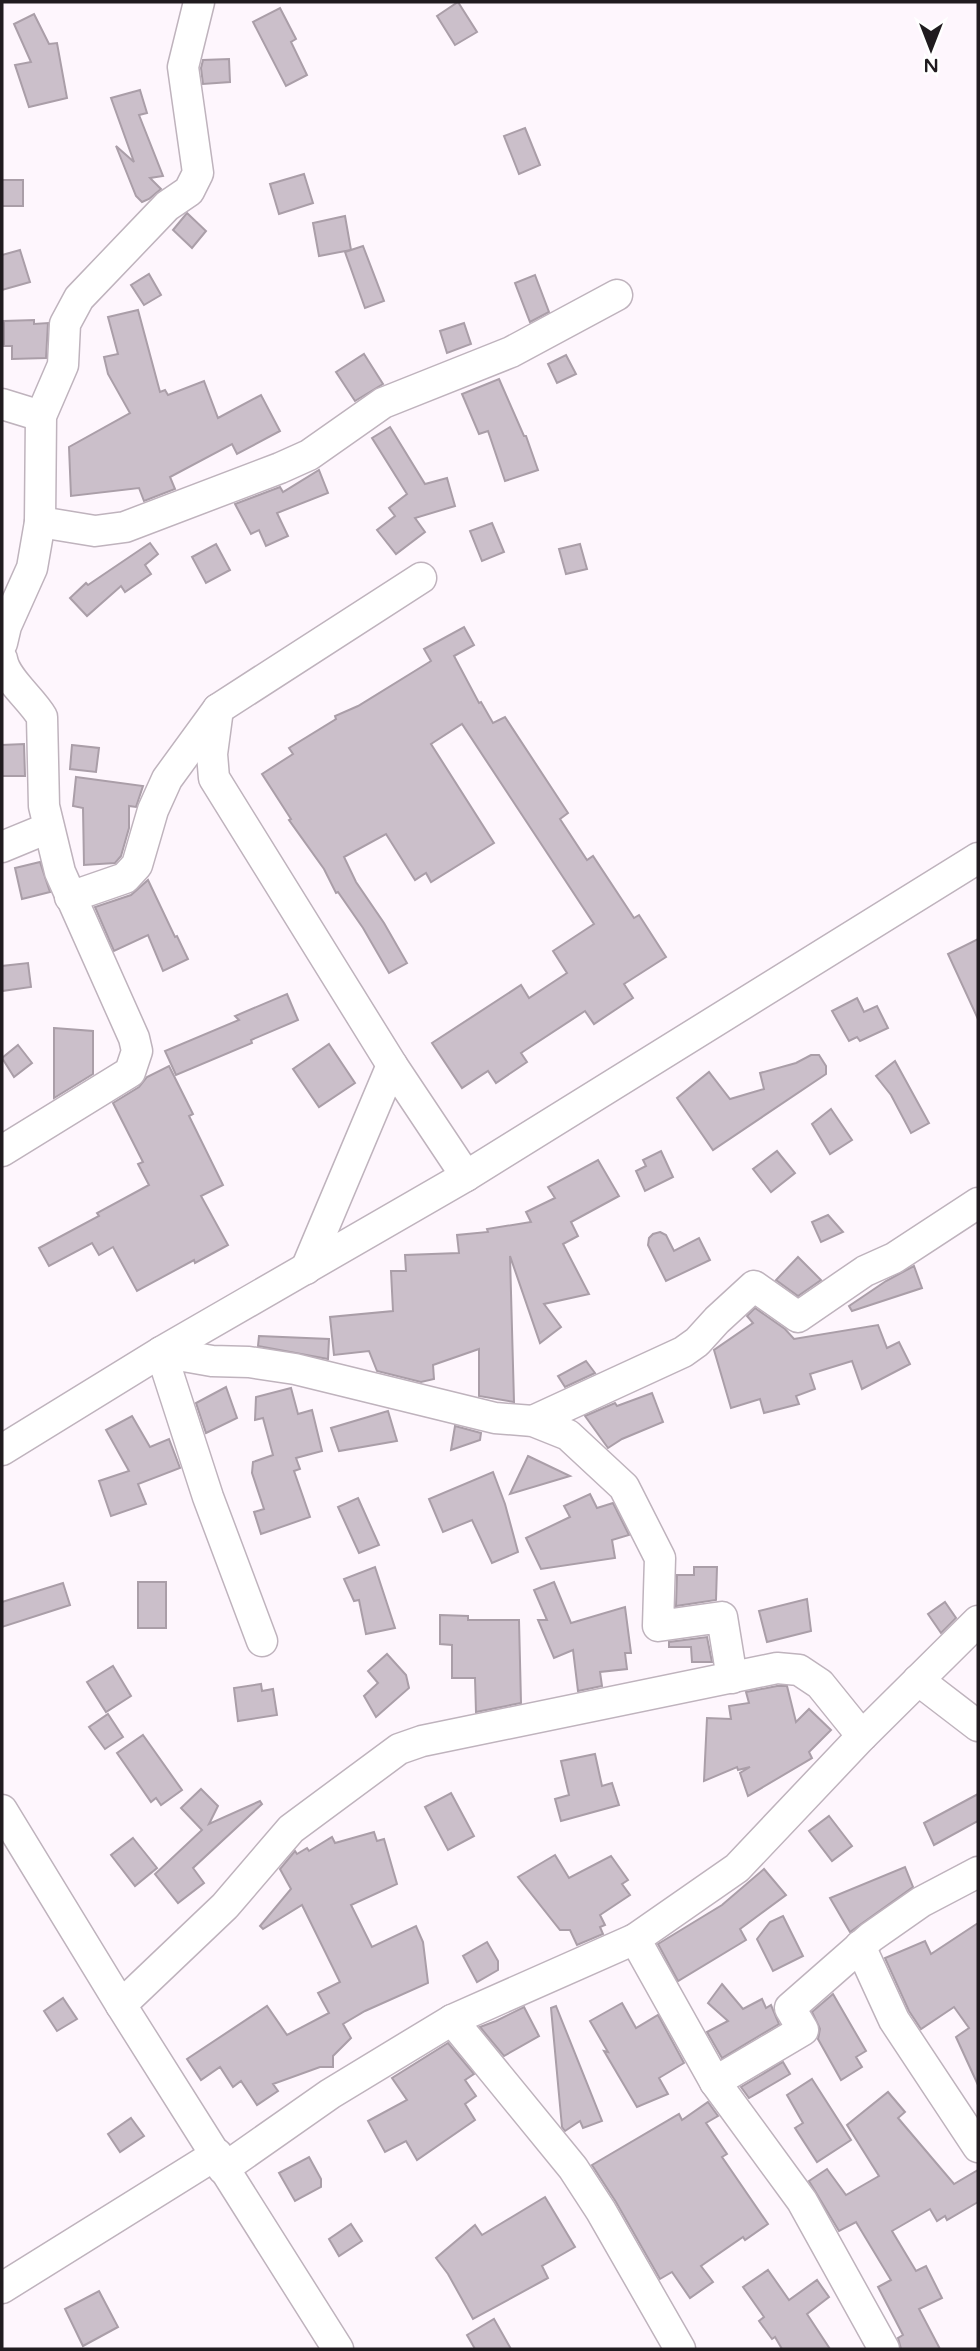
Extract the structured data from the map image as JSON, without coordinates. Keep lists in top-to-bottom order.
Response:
{
  "north": "bottom"
}
